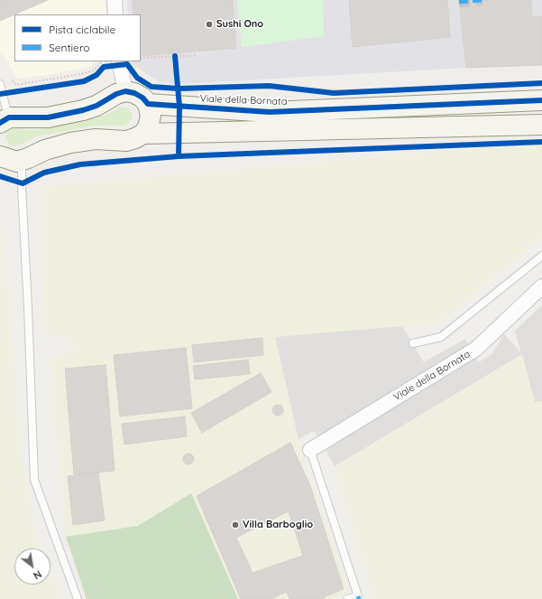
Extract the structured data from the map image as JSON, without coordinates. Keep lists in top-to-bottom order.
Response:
{
  "streets": {
    "main road": ["Viale della Bornata"]
  },
  "places": ["Sushi Ono", "Villa Barboglio"],
  "legend": ["Pista ciclabile", "Sentiero"],
  "north": "bottom right"
}
